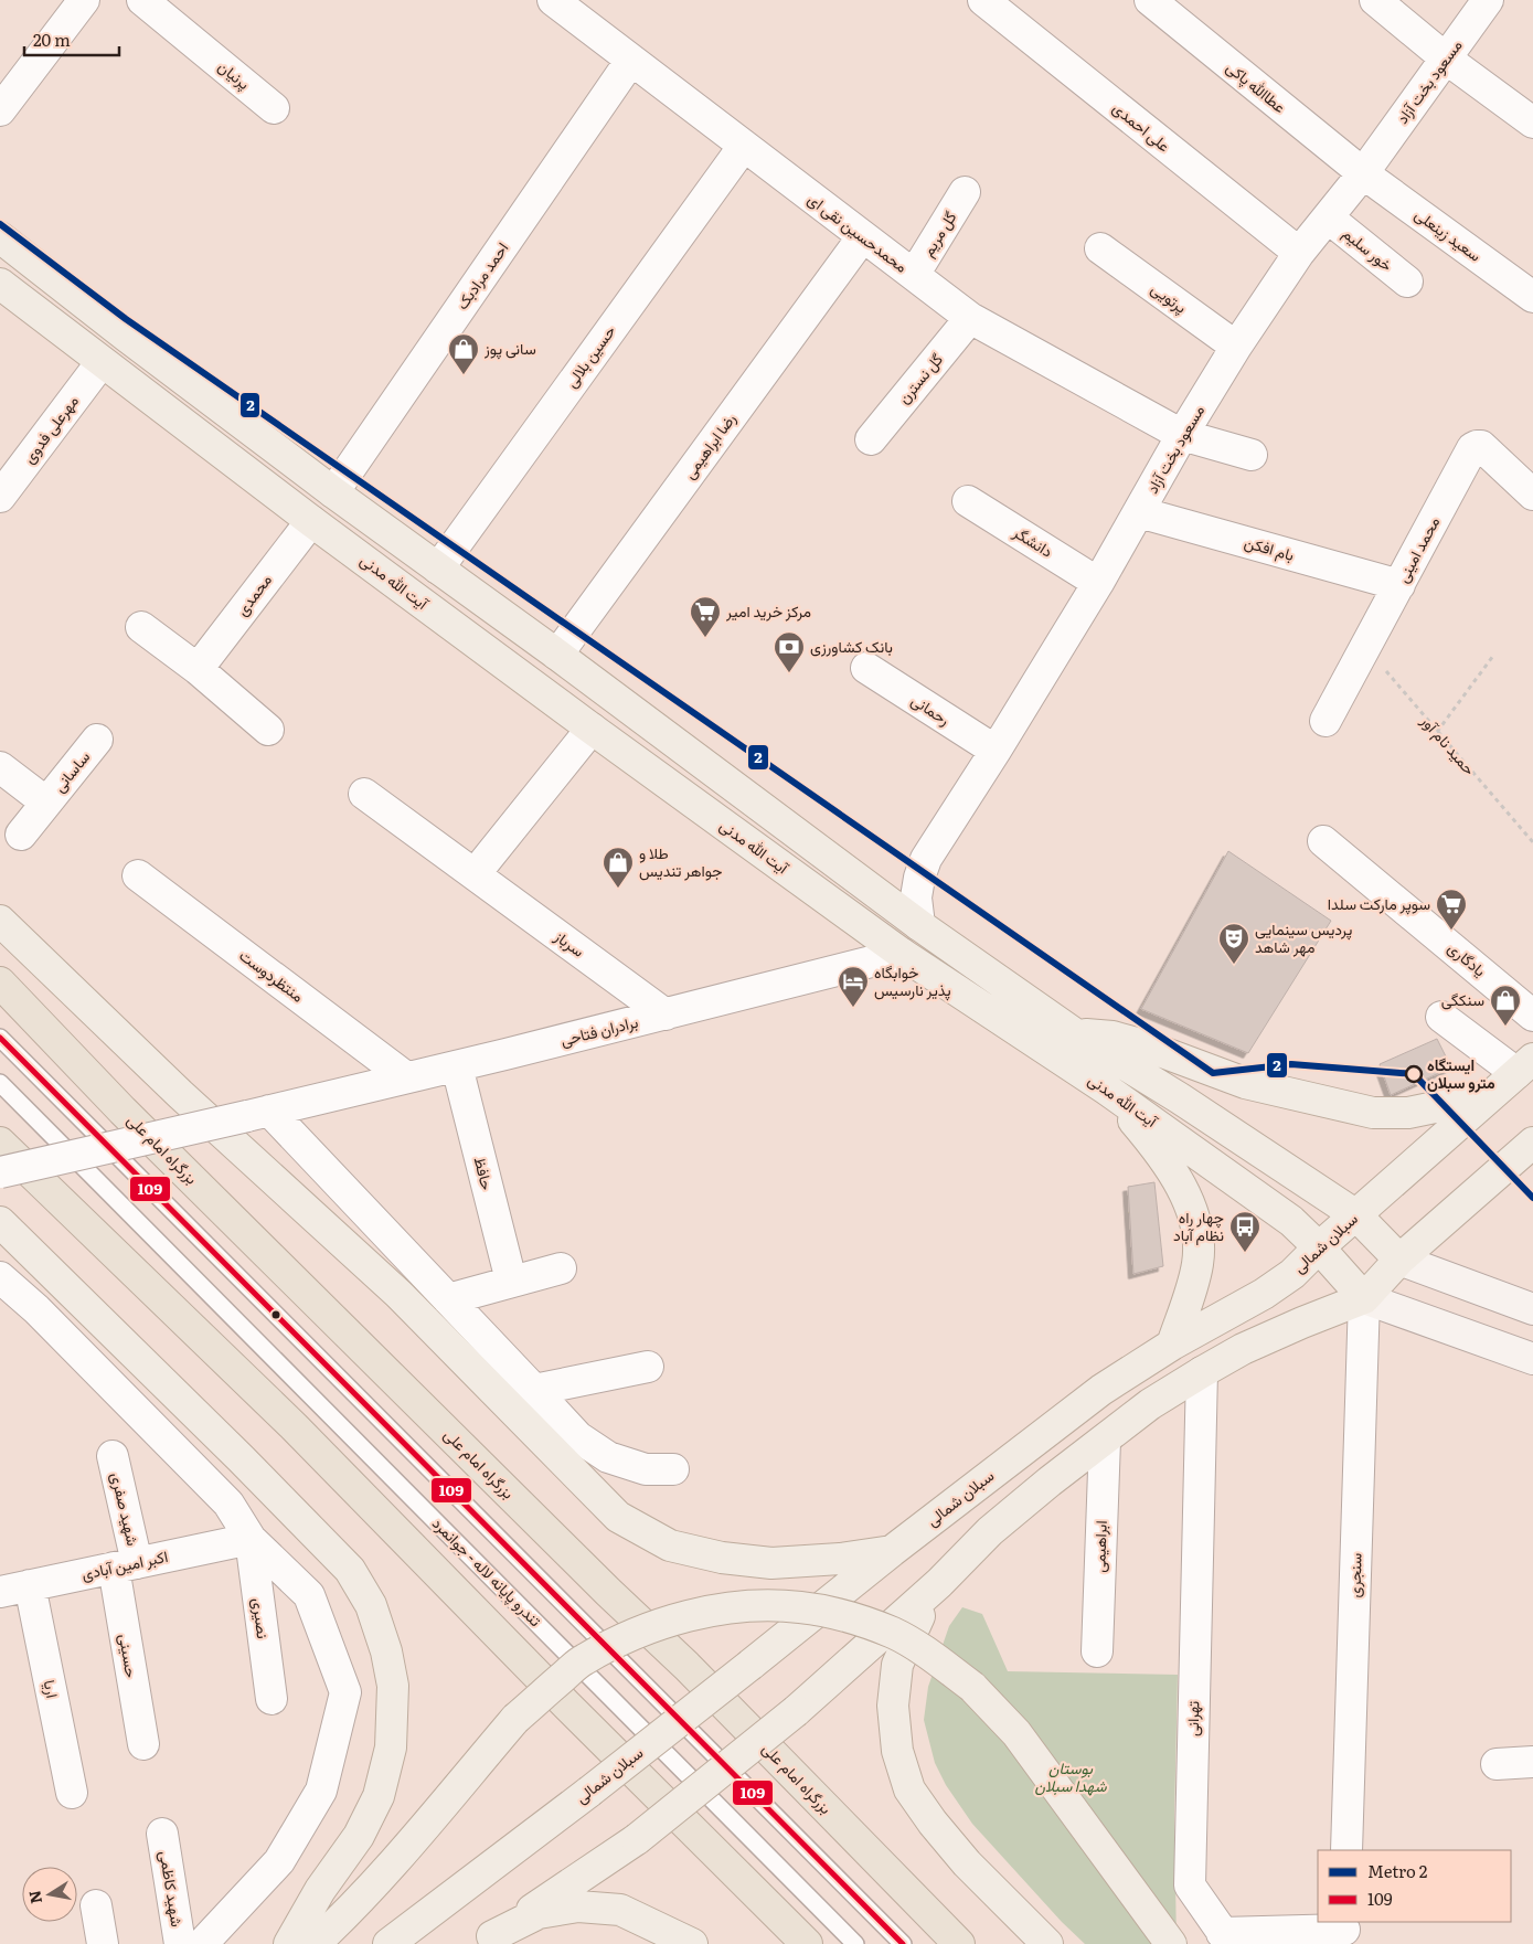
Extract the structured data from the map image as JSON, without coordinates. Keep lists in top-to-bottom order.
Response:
{
  "streets": {
    "highway": ["بزرگراه امام علی"],
    "main road": ["آیت الله مدنی", "سبلان شمالی"],
    "street": [
      "پرنیان",
      "مسعود بخت آزاد",
      "عطاالله پاکی",
      "علی احمدی",
      "محمدحسین نقی ای",
      "گل مریم",
      "سعید زینعلی",
      "خور سلیم",
      "احمد مرادبک",
      "پرتویی",
      "حسین بلالی",
      "گل نسترن",
      "مهرعلی فدوی",
      "رضا ابراهیمی",
      "دانشگر",
      "بام افکن",
      "محمد امینی",
      "محمدی",
      "رحمانی",
      "ساسانی",
      "سرباز",
      "یادگاری",
      "منتظردوست",
      "برادران فتاحی",
      "حافظ",
      "شهید صفری",
      "ابراهیمی",
      "اکبر امین آبادی",
      "سنجری",
      "نصیری",
      "حسینی",
      "اریا",
      "تهرانی",
      "شهید کاظمی"
    ],
    "lane": ["تندرو پایانه لاله - جوانمرد"],
    "path": ["حمید نام آور"]
  },
  "crossings": [
    ["مسعود بخت آزاد", "عطاالله پاکی"],
    ["مسعود بخت آزاد", "علی احمدی"],
    ["مسعود بخت آزاد", "محمدحسین نقی ای"],
    ["مسعود بخت آزاد", "سعید زینعلی"],
    ["مسعود بخت آزاد", "خور سلیم"],
    ["مسعود بخت آزاد", "پرتویی"],
    ["مسعود بخت آزاد", "دانشگر"],
    ["مسعود بخت آزاد", "بام افکن"],
    ["مسعود بخت آزاد", "آیت الله مدنی"],
    ["مسعود بخت آزاد", "رحمانی"],
    ["عطاالله پاکی", "سعید زینعلی"],
    ["محمدحسین نقی ای", "گل مریم"],
    ["محمدحسین نقی ای", "احمد مرادبک"],
    ["محمدحسین نقی ای", "حسین بلالی"],
    ["محمدحسین نقی ای", "گل نسترن"],
    ["محمدحسین نقی ای", "رضا ابراهیمی"],
    ["احمد مرادبک", "آیت الله مدنی"],
    ["حسین بلالی", "آیت الله مدنی"],
    ["مهرعلی فدوی", "آیت الله مدنی"],
    ["رضا ابراهیمی", "آیت الله مدنی"],
    ["بام افکن", "محمد امینی"],
    ["محمد امینی", "حمید نام آور"],
    ["آیت الله مدنی", "محمدی"],
    ["آیت الله مدنی", "برادران فتاحی"],
    ["آیت الله مدنی", "سبلان شمالی"],
    ["آیت الله مدنی", "سنجری"],
    ["سرباز", "برادران فتاحی"],
    ["منتظردوست", "برادران فتاحی"],
    ["برادران فتاحی", "حافظ"],
    ["شهید صفری", "اکبر امین آبادی"],
    ["شهید صفری", "حسینی"],
    ["اکبر امین آبادی", "نصیری"],
    ["اکبر امین آبادی", "حسینی"],
    ["اکبر امین آبادی", "اریا"]
  ],
  "parks": ["بوستان شهدا سبلان"],
  "places": {
    "shop": ["سانی پوز", "طلا و جواهر تندیس", "سنکگی"],
    "supermarket": ["مرکز خرید امیر", "سوپر مارکت سلدا"],
    "bank": ["بانک کشاورزی"],
    "theatre": ["پردیس سینمایی مهر شاهد"],
    "hotel": ["خوابگاه پذیر نارسیس"],
    "other": ["ایستگاه مترو سبلان"],
    "bus stop": ["چهار راه نظام آباد"]
  },
  "lines": ["metro line 2", "transit line 109"],
  "legend": ["Metro 2", "109"],
  "scale_bar": "20 m",
  "north": "left"
}
